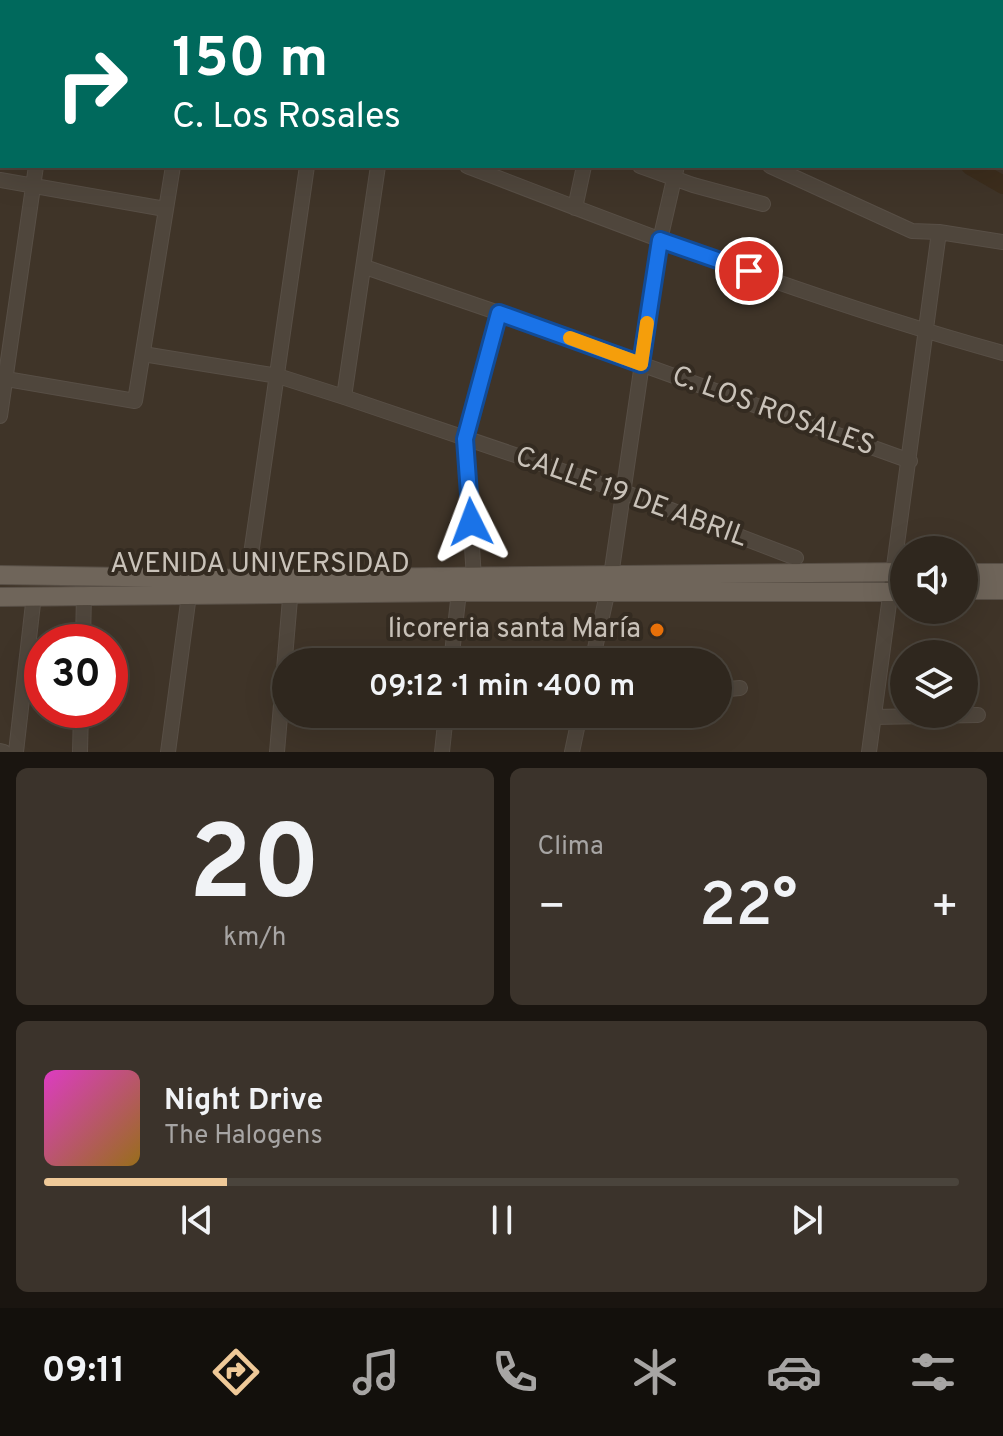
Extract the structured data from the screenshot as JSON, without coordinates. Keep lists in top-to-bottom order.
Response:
{
  "streets": {
    "main road": ["AVENIDA UNIVERSIDAD"],
    "street": ["C. LOS ROSALES", "CALLE 19 DE ABRIL"]
  },
  "places": ["licoreria santa María"],
  "page": {
    "turn": ["150 m", "C. Los Rosales"],
    "limit": "30",
    "trip": "09:12 · 1 min · 400 m",
    "tile": [
      ["20", "km/h"],
      "Clima"
    ],
    "heat": ["−", "22°", "+"],
    "song": ["Night Drive", "The Halogens"],
    "tabs": "09:11"
  }
}
